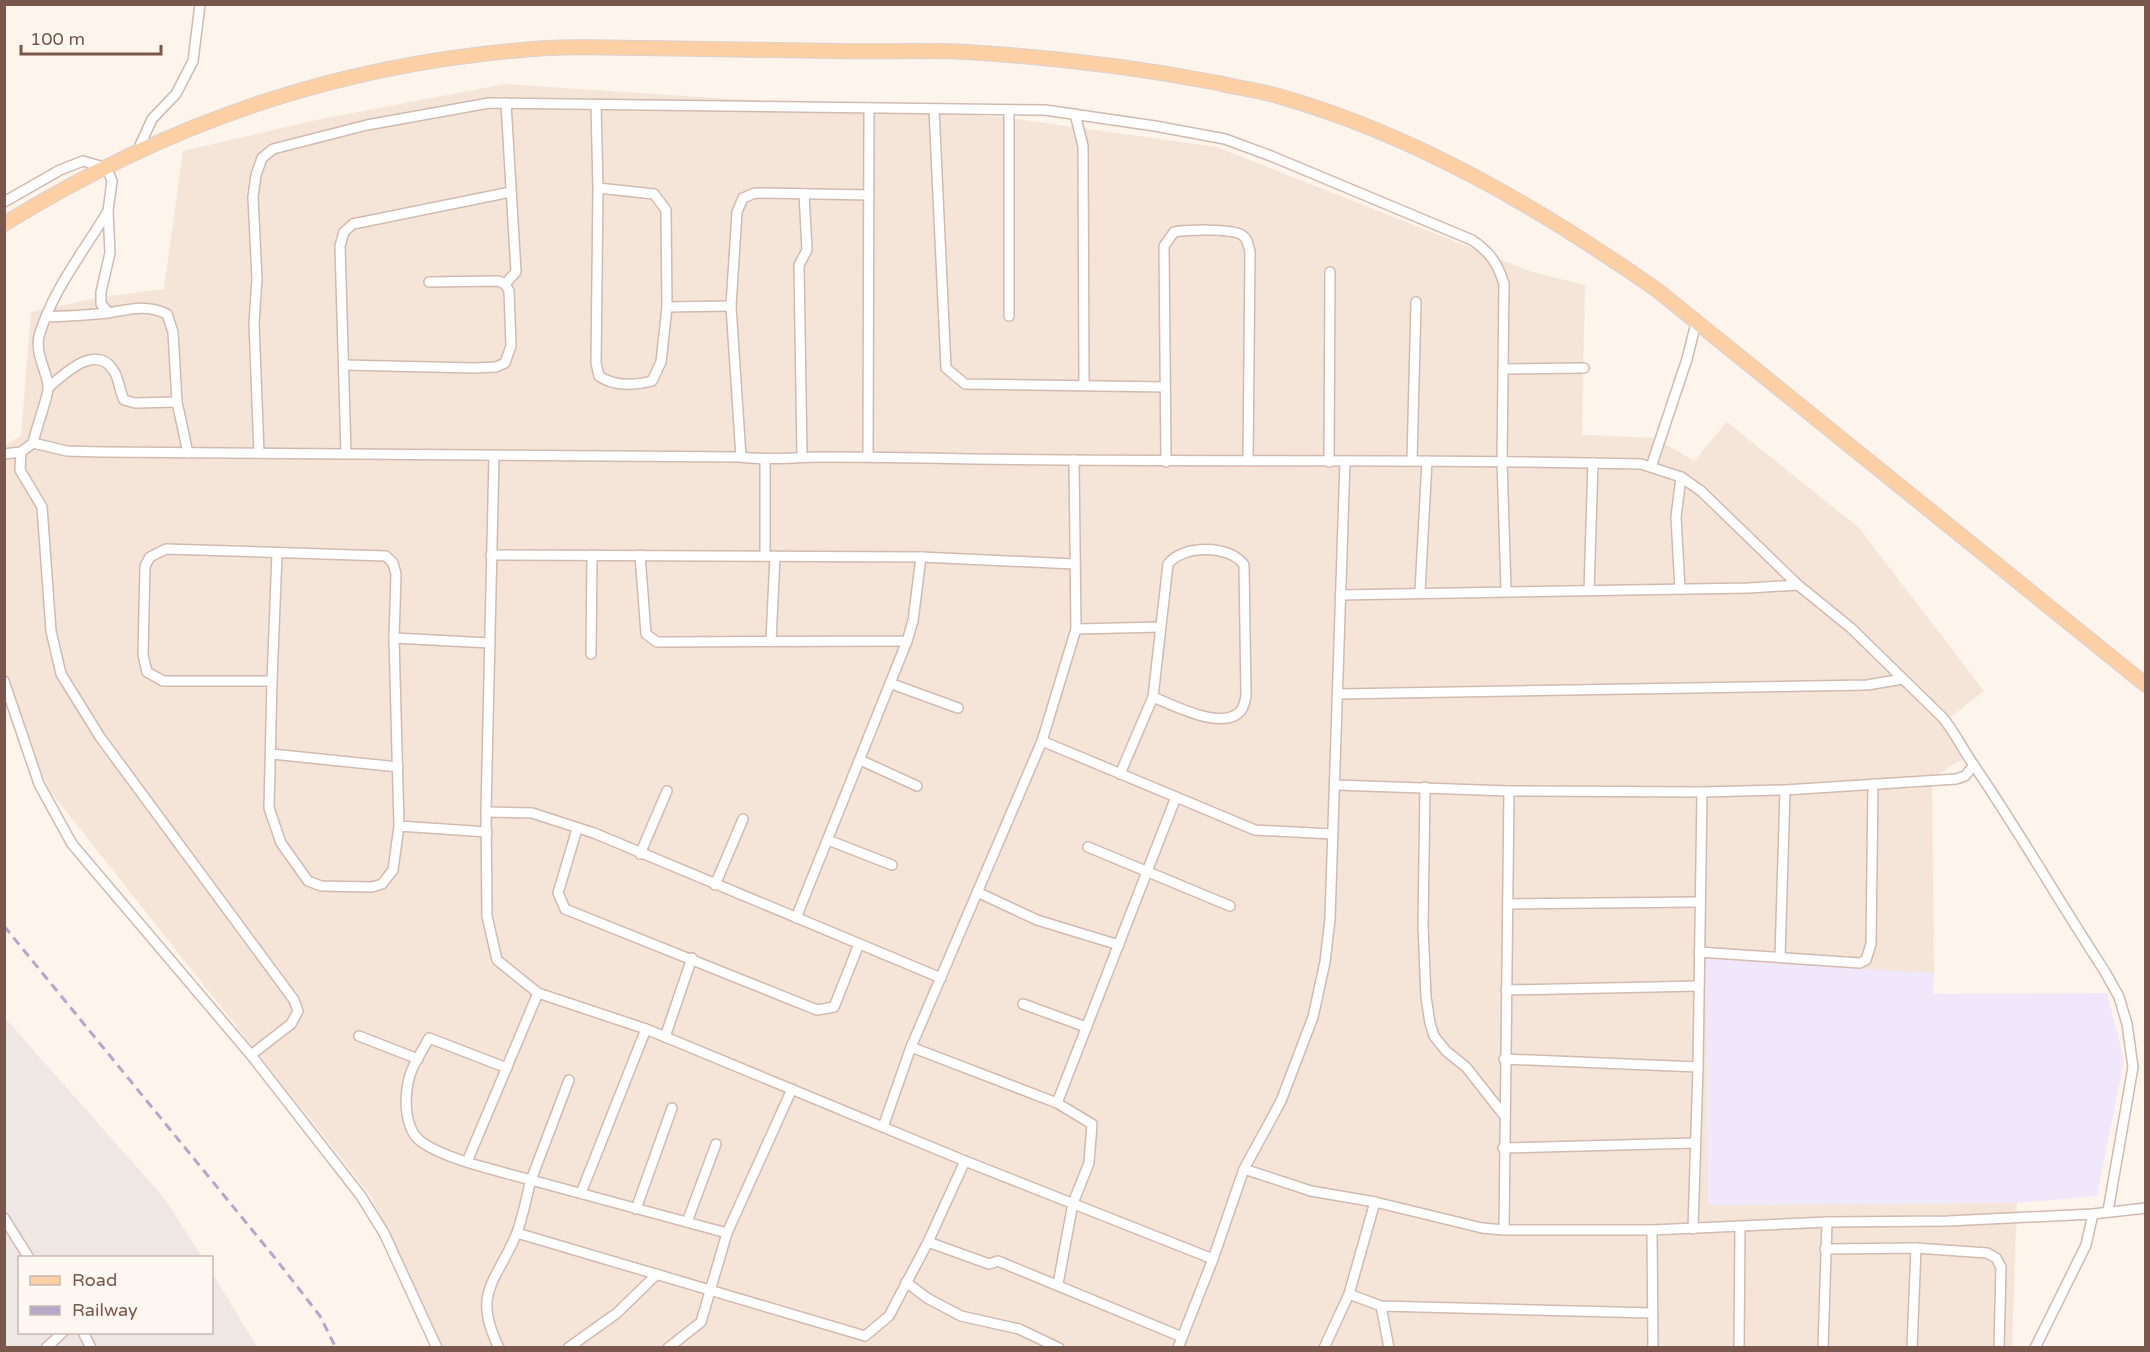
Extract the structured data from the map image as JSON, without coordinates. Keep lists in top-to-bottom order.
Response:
{
  "legend": ["Road", "Railway"],
  "scale_bar": "100 m"
}
